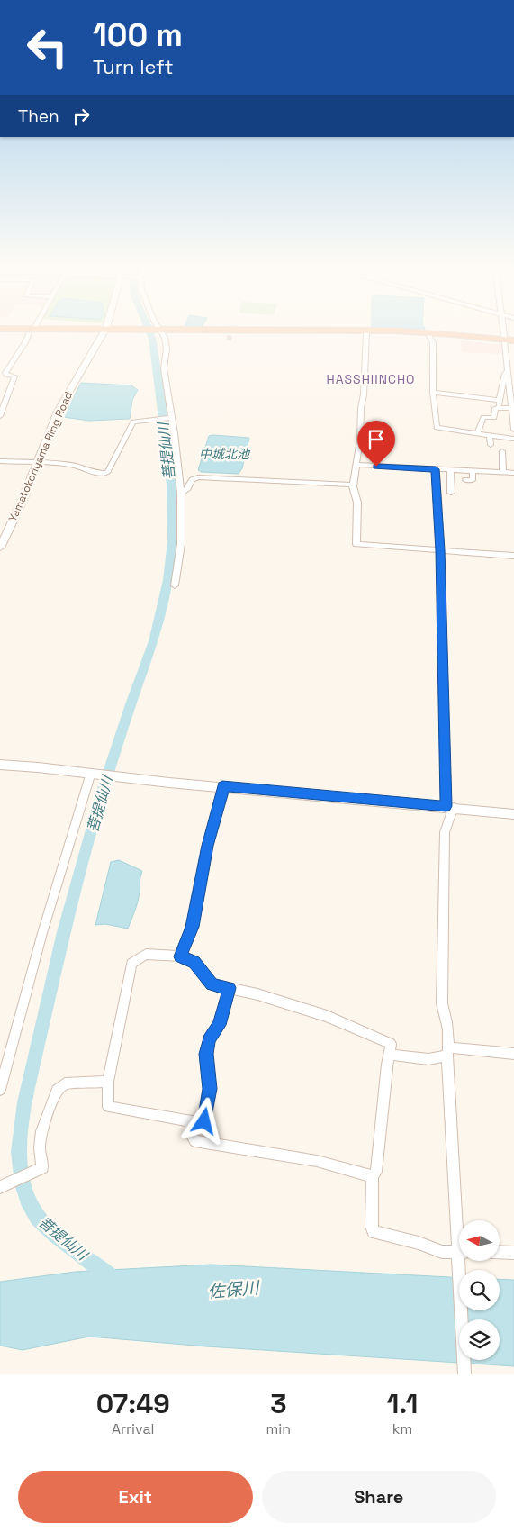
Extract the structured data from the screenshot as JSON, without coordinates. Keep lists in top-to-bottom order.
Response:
{
  "streets": {
    "main road": ["Yamatokoriyama Ring Road"]
  },
  "districts": ["HASSHIINCHO"],
  "water": ["菩提仙川", "中城北池", "佐保川"],
  "north": "left",
  "page": {
    "turn": ["100 m", "Turn left"],
    "then": "Then",
    "eta": [
      "07:49",
      "Arrival",
      "3",
      "min",
      "1.1",
      "km"
    ],
    "buttons": ["Exit", "Share"]
  }
}
